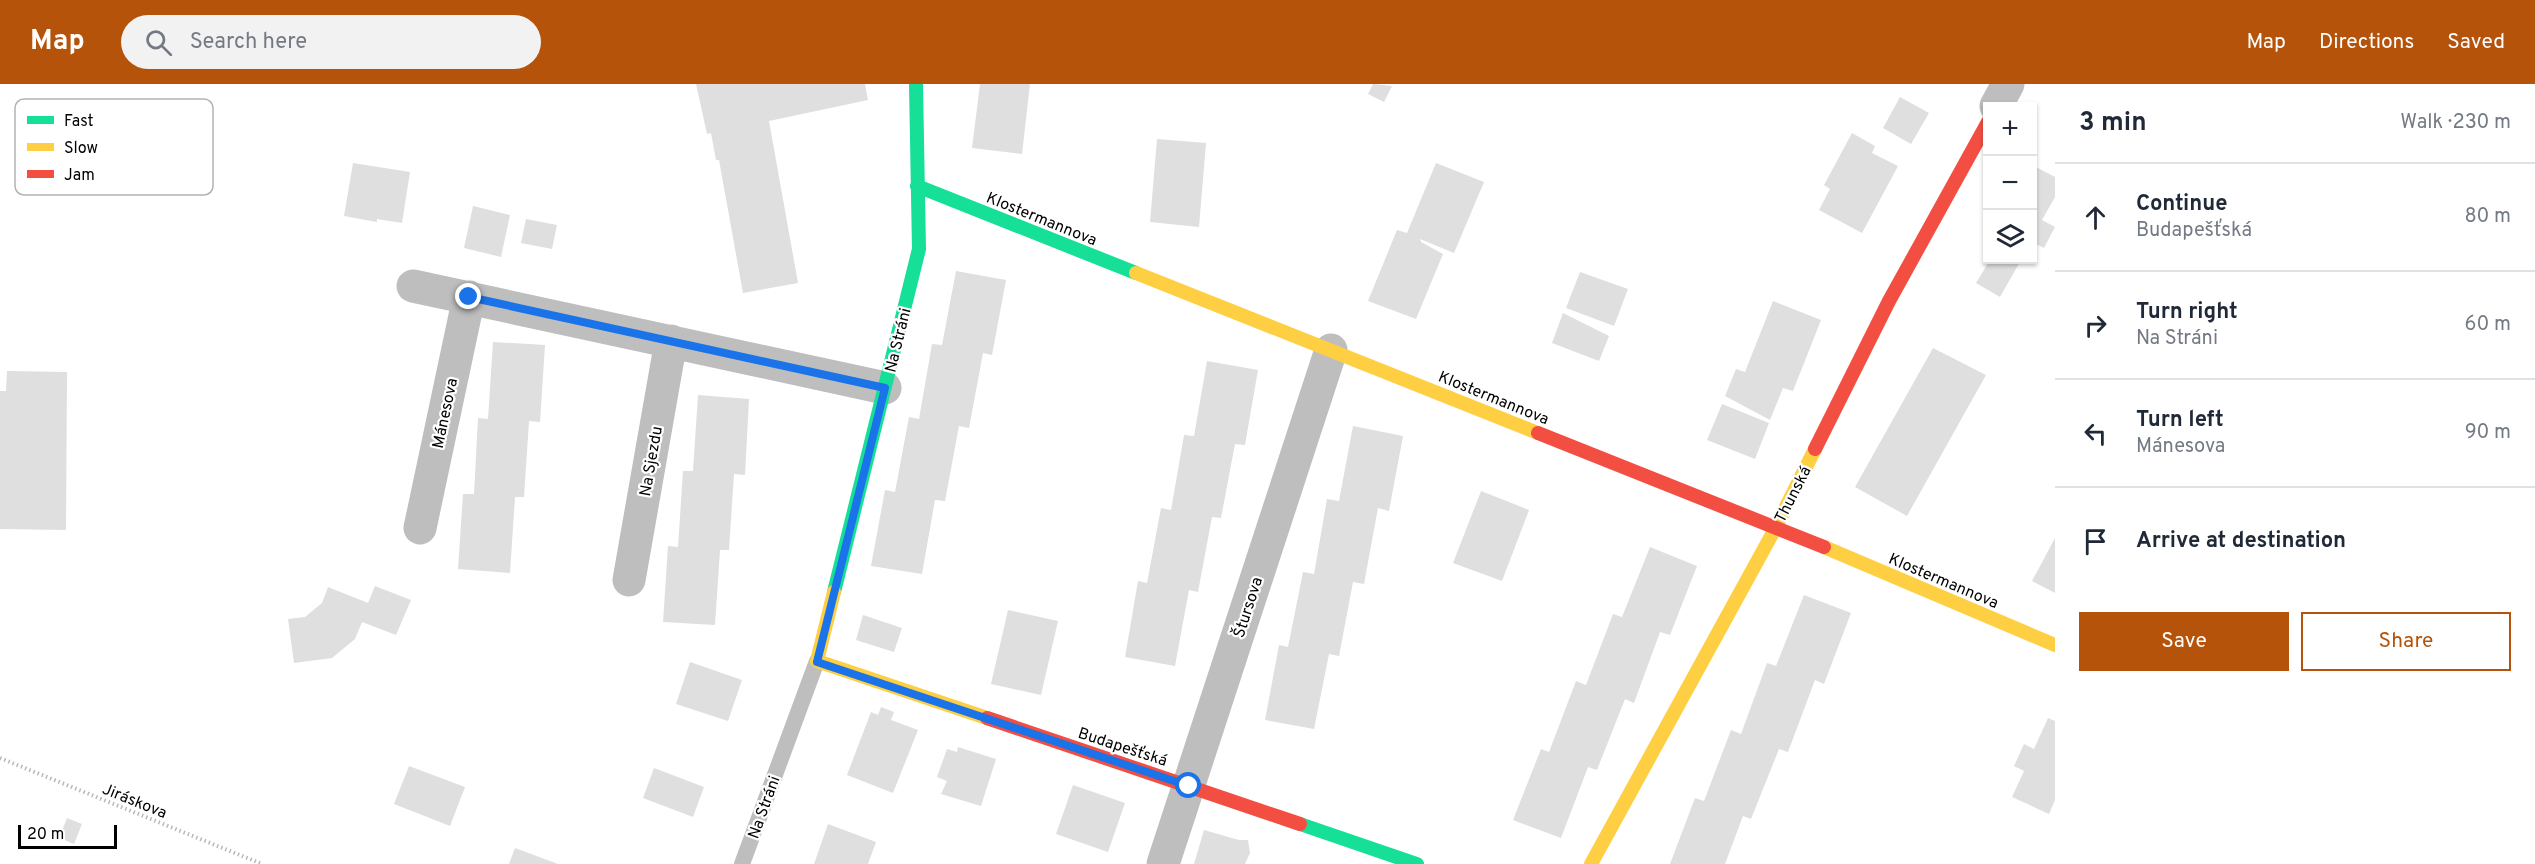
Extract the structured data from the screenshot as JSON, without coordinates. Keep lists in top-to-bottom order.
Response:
{
  "streets": {
    "street": [
      "Klostermannova",
      "Na Stráni",
      "Mánesova",
      "Na Sjezdu",
      "Thunská",
      "Štursova",
      "Budapešťská"
    ],
    "path": ["Jiráskova"]
  },
  "crossings": [
    ["Klostermannova", "Na Stráni"],
    ["Klostermannova", "Thunská"],
    ["Klostermannova", "Štursova"],
    ["Na Stráni", "Budapešťská"],
    ["Štursova", "Budapešťská"]
  ],
  "legend": ["Fast", "Slow", "Jam"],
  "scale_bar": "20 m",
  "page": {
    "header": "Map",
    "search": "Search here",
    "nav": ["Map", "Directions", "Saved"],
    "heading": ["3 min", "Walk · 230 m"],
    "map_buttons": ["+", "−"],
    "list": [
      ["Continue", "Budapešťská", "80 m"],
      ["Turn right", "Na Stráni", "60 m"],
      ["Turn left", "Mánesova", "90 m"],
      "Arrive at destination"
    ],
    "buttons": ["Save", "Share"],
    "scale": "20 m"
  }
}
